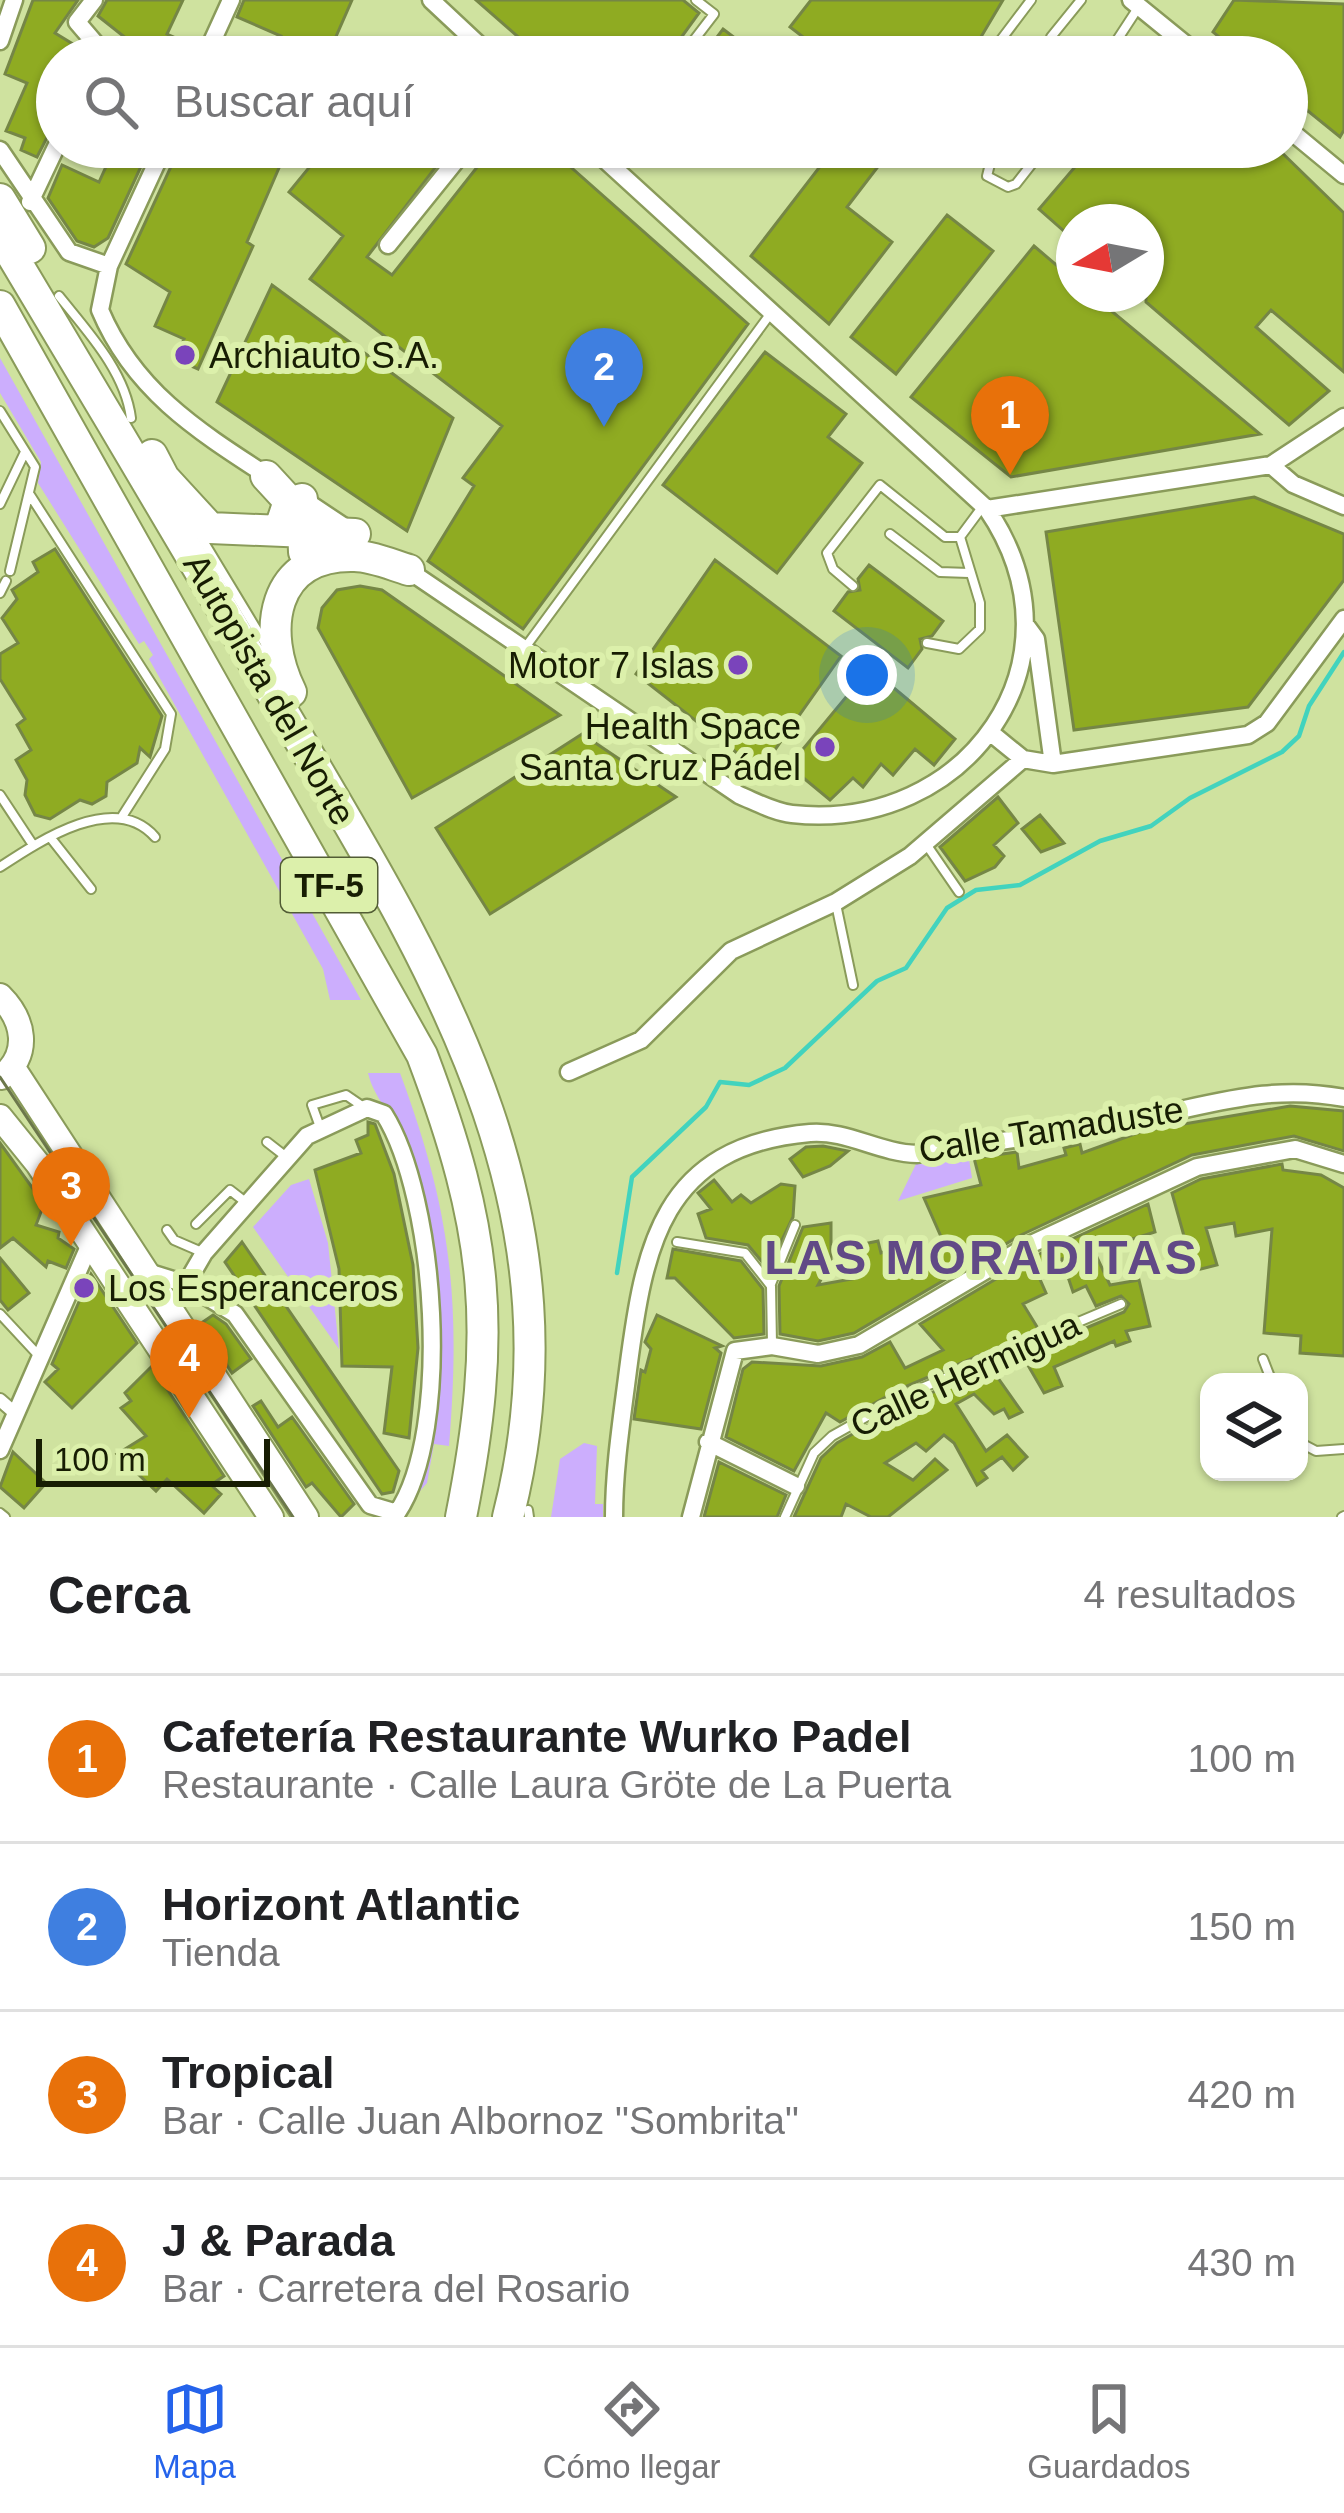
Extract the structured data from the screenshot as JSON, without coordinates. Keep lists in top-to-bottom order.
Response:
{
  "streets": {
    "highway": ["Autopista del Norte", "TF-5"],
    "street": ["Calle Tamaduste"],
    "lane": ["Calle Hermigua"]
  },
  "districts": ["LAS MORADITAS"],
  "places": [
    "Archiauto S.A.",
    "Motor 7 Islas",
    "Health Space Santa Cruz Pádel",
    "Los Esperanceros"
  ],
  "scale_bar": "100 m",
  "north": "left",
  "page": {
    "search": "Buscar aquí",
    "pins": [
      "2",
      "1",
      "3",
      "4"
    ],
    "scale": "100 m",
    "heading": ["Cerca", "4 resultados"],
    "list": [
      {
        "mark": "1",
        "name": "Cafetería Restaurante Wurko Padel",
        "note": "Restaurante · Calle Laura Gröte de La Puerta",
        "value": "100 m"
      },
      {
        "mark": "2",
        "name": "Horizont Atlantic",
        "note": "Tienda",
        "value": "150 m"
      },
      {
        "mark": "3",
        "name": "Tropical",
        "note": "Bar · Calle Juan Albornoz \"Sombrita\"",
        "value": "420 m"
      },
      {
        "mark": "4",
        "name": "J & Parada",
        "note": "Bar · Carretera del Rosario",
        "value": "430 m"
      }
    ],
    "nav": ["Mapa", "Cómo llegar", "Guardados"]
  }
}
